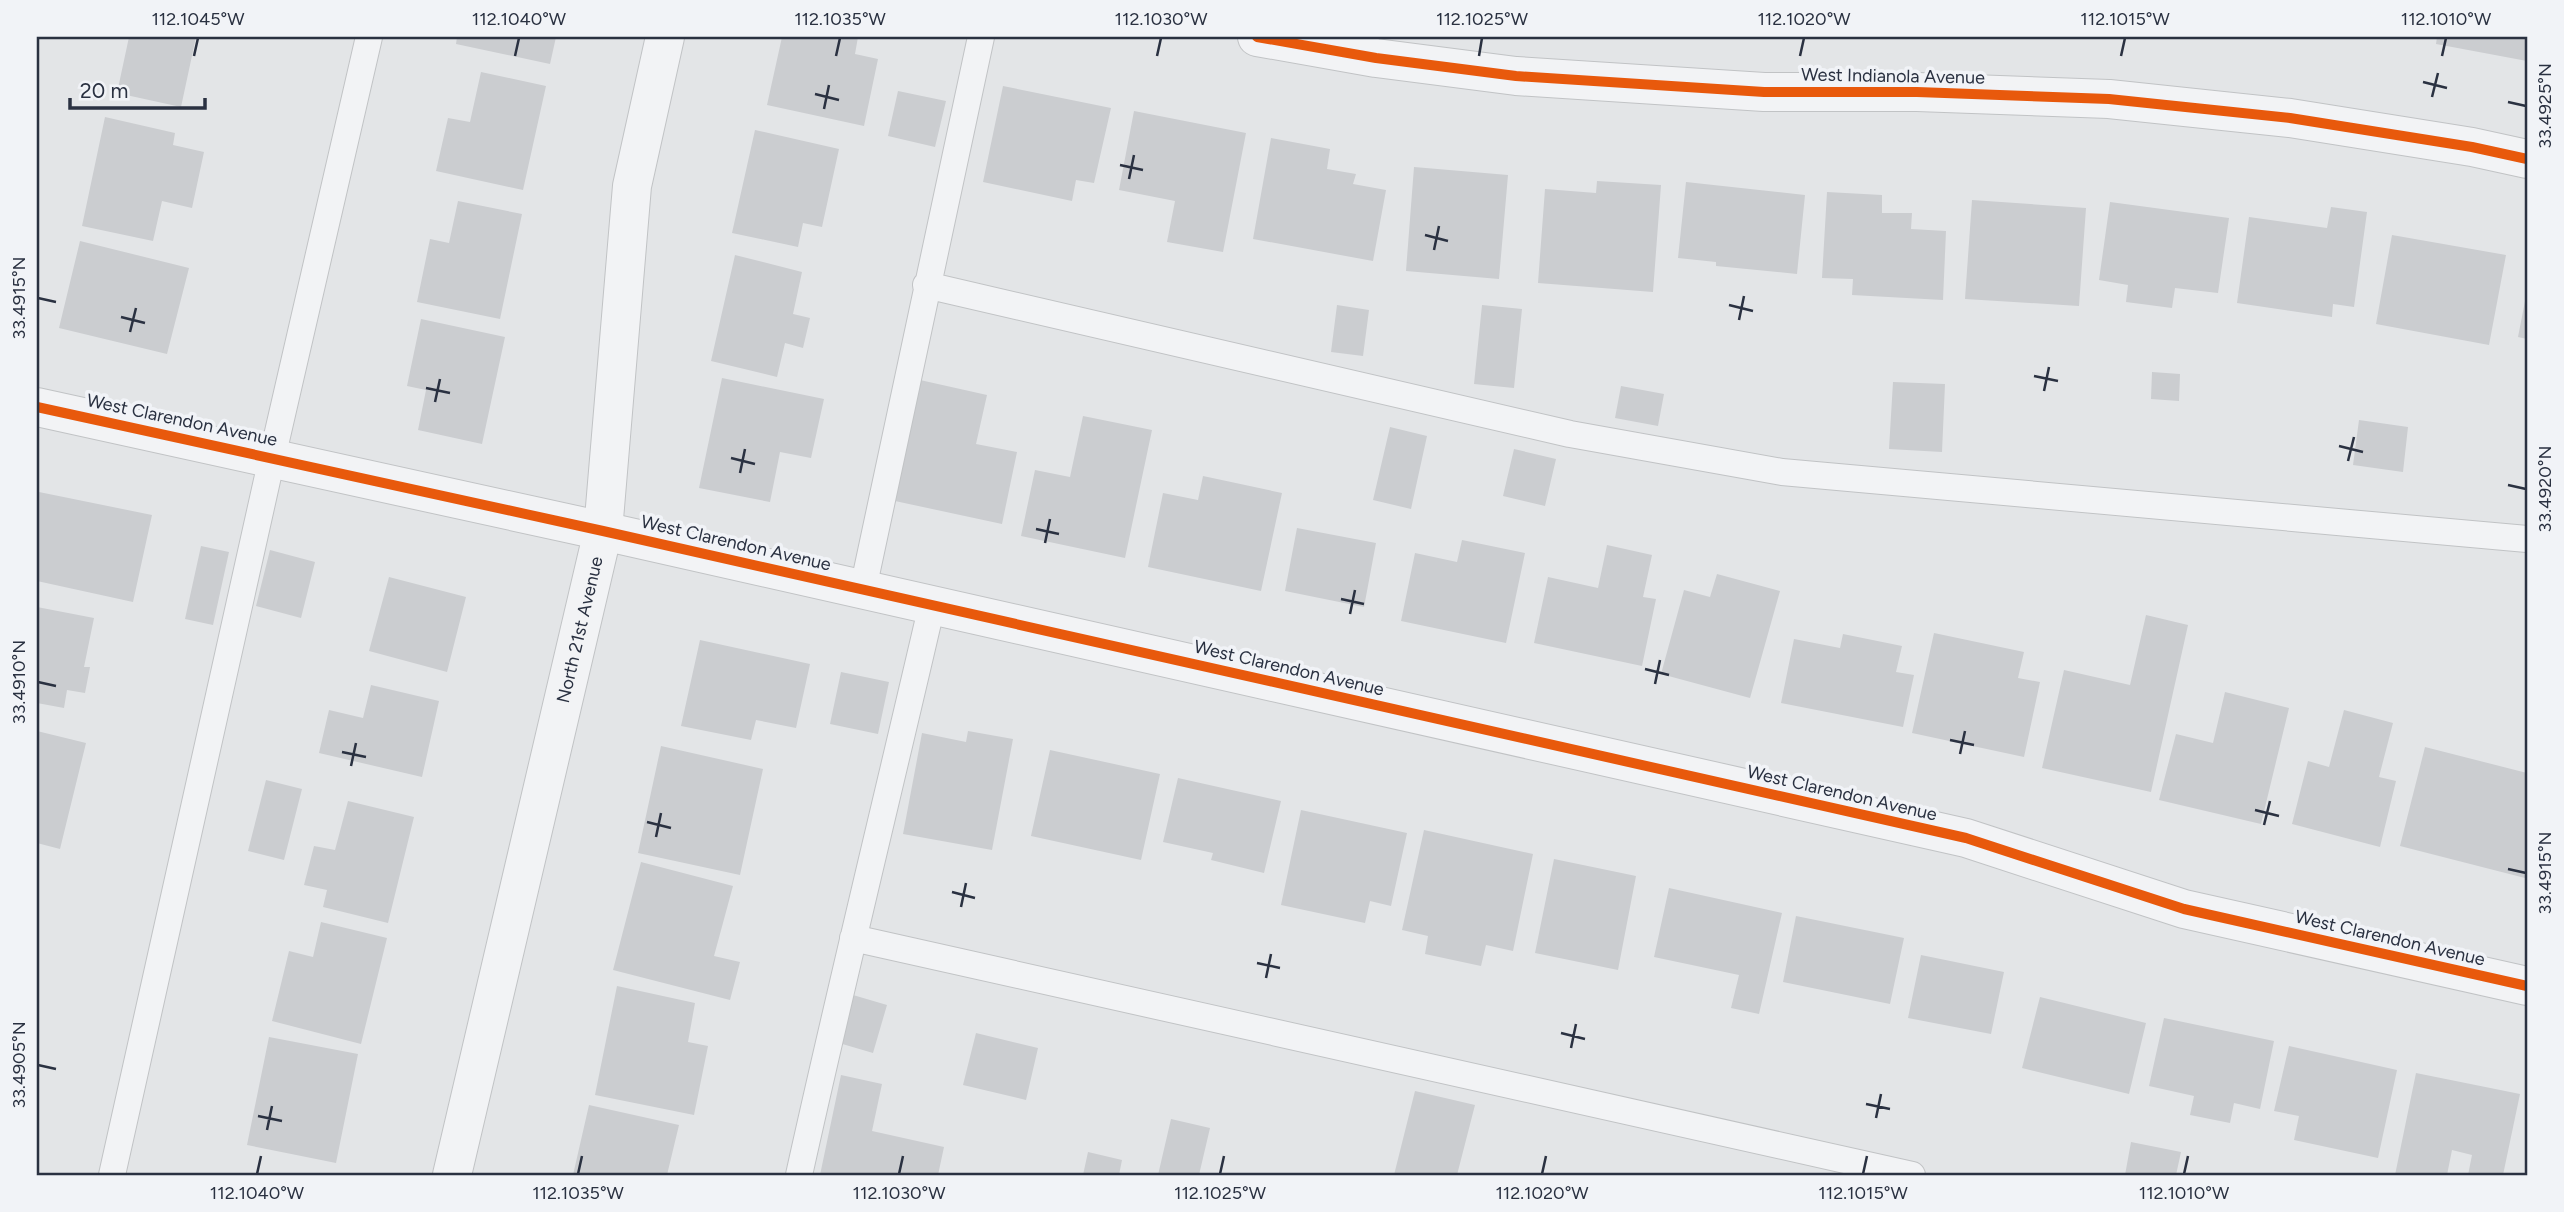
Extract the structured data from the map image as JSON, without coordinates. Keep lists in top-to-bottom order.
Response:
{
  "streets": {
    "street": ["West Indianola Avenue", "West Clarendon Avenue", "North 21st Avenue"]
  },
  "crossings": [
    ["West Clarendon Avenue", "North 21st Avenue"]
  ],
  "scale_bar": "20 m",
  "coordinates": [
    "112.1045°W",
    "112.1040°W",
    "112.1035°W",
    "112.1030°W",
    "112.1025°W",
    "112.1020°W",
    "112.1015°W",
    "112.1010°W",
    "33.4925°N",
    "33.4915°N",
    "33.4920°N",
    "33.4910°N",
    "33.4905°N"
  ]
}
